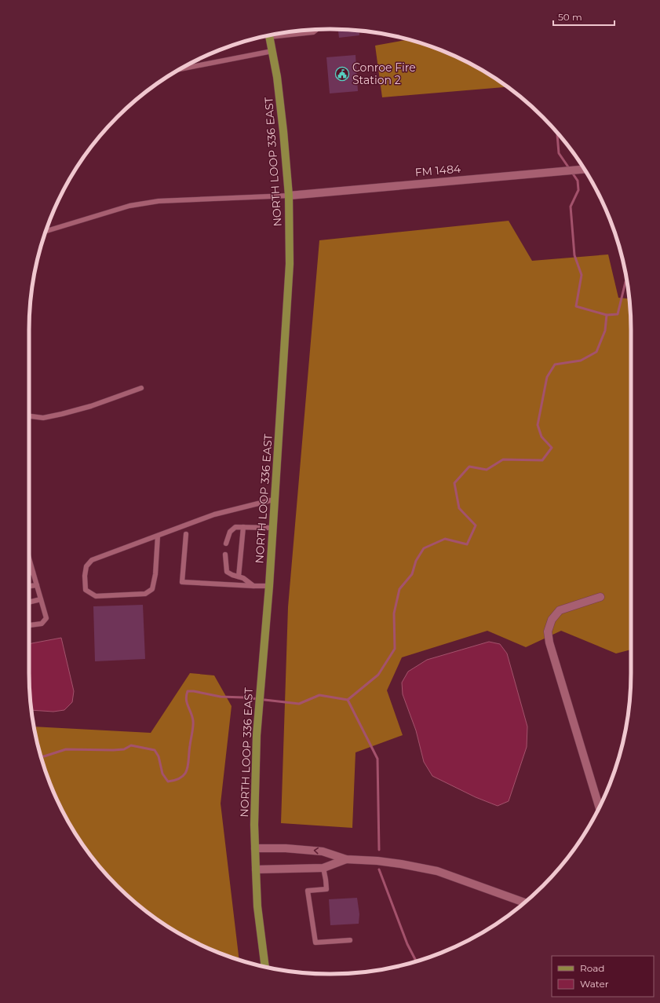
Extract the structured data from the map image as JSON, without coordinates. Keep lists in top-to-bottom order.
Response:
{
  "streets": {
    "main road": ["NORTH LOOP 336 EAST"],
    "street": ["FM 1484"]
  },
  "crossings": [
    ["NORTH LOOP 336 EAST", "FM 1484"]
  ],
  "places": {
    "public building": ["Conroe Fire Station 2"]
  },
  "legend": ["Road", "Water"],
  "scale_bar": "50 m"
}
